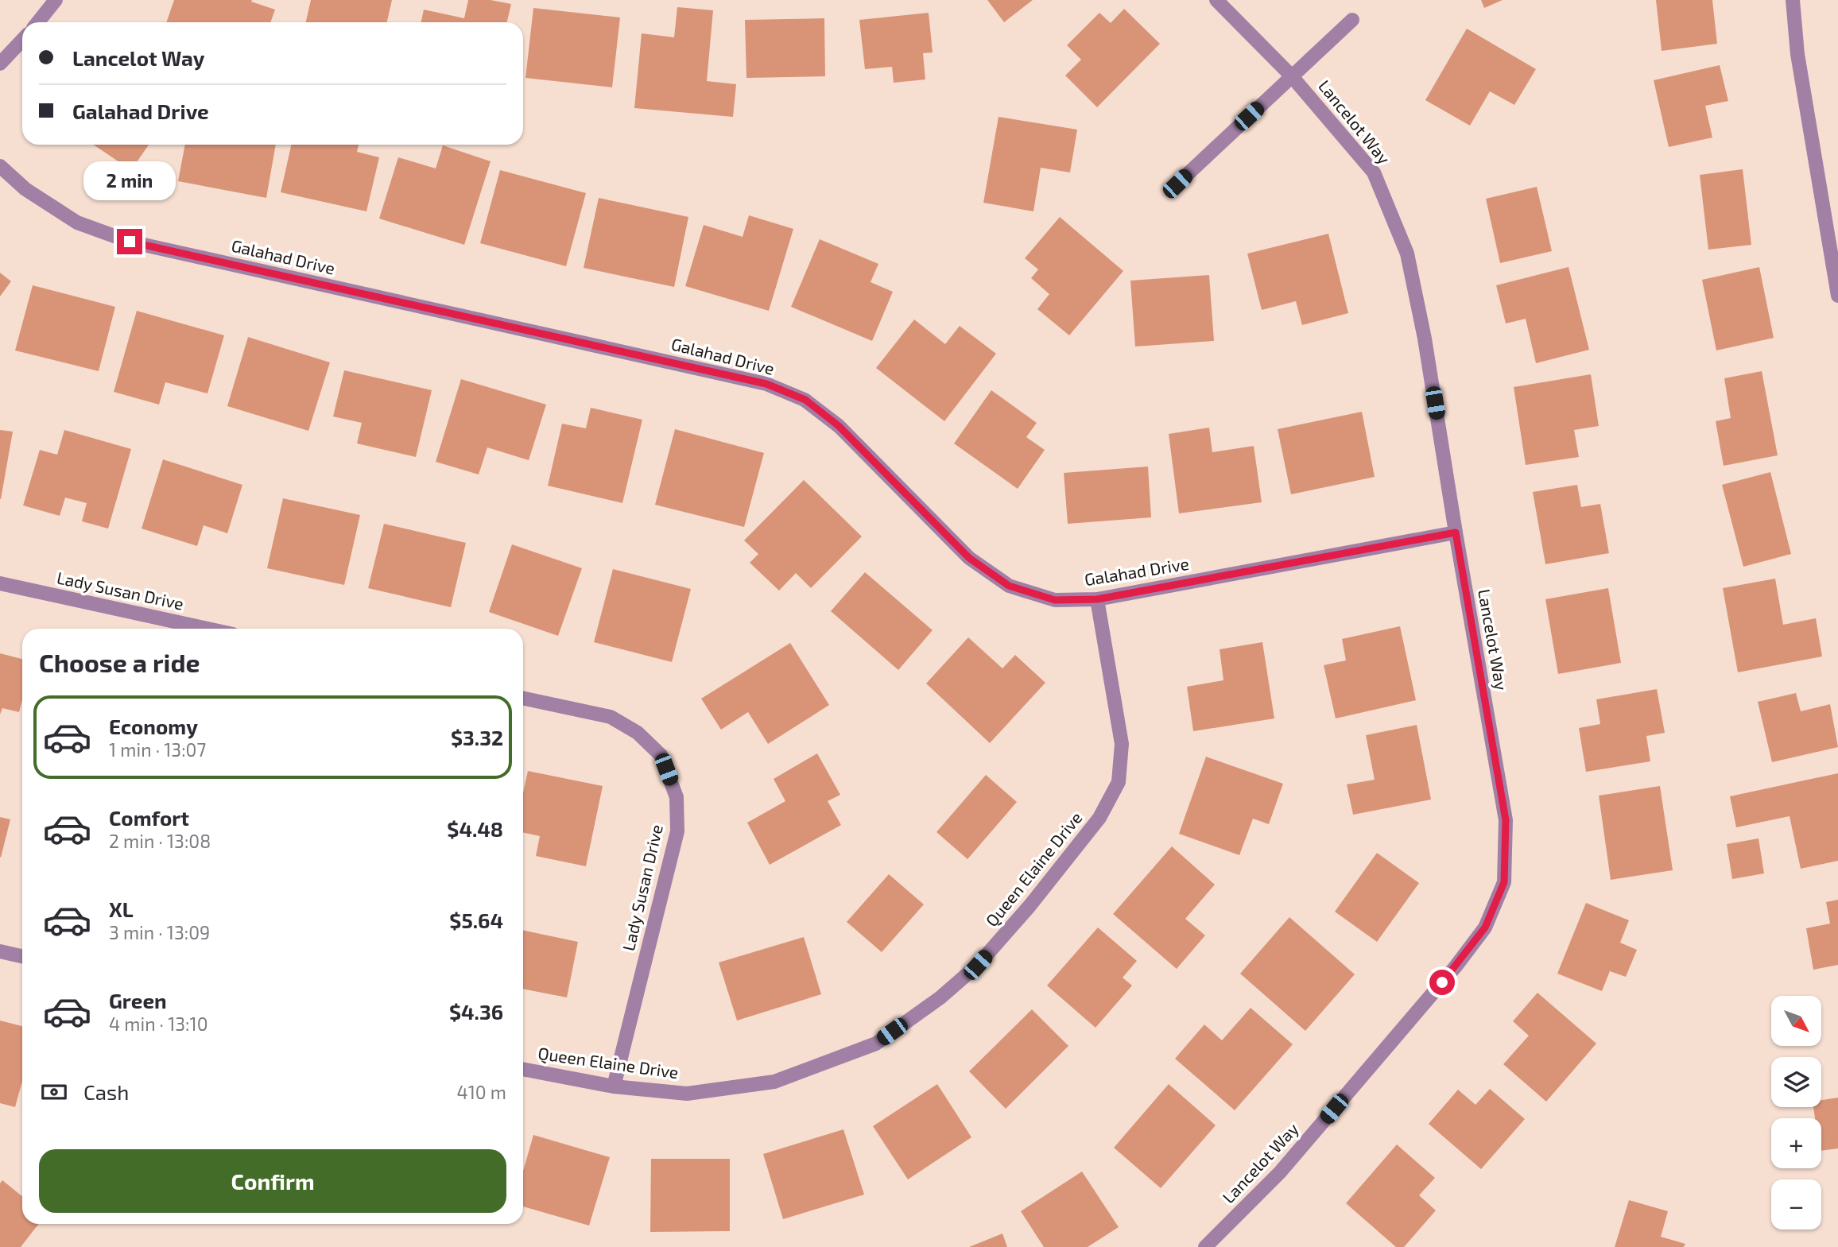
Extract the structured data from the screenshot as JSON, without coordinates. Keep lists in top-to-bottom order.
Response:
{
  "streets": {
    "street": [
      "Lancelot Way",
      "Galahad Drive",
      "Lady Susan Drive",
      "Queen Elaine Drive"
    ]
  },
  "crossings": [
    ["Lancelot Way", "Galahad Drive"],
    ["Galahad Drive", "Queen Elaine Drive"],
    ["Lady Susan Drive", "Queen Elaine Drive"]
  ],
  "north": "bottom right",
  "page": {
    "banner": ["Lancelot Way", "Galahad Drive"],
    "bubble": "2 min",
    "heading": "Choose a ride",
    "list": [
      {
        "name": "Economy",
        "note": "1 min · 13:07",
        "value": "$3.32"
      },
      {
        "name": "Comfort",
        "note": "2 min · 13:08",
        "value": "$4.48"
      },
      {
        "name": "XL",
        "note": "3 min · 13:09",
        "value": "$5.64"
      },
      {
        "name": "Green",
        "note": "4 min · 13:10",
        "value": "$4.36"
      }
    ],
    "map_buttons": ["+", "−"],
    "pay": ["Cash", "410 m"],
    "buttons": "Confirm"
  }
}
